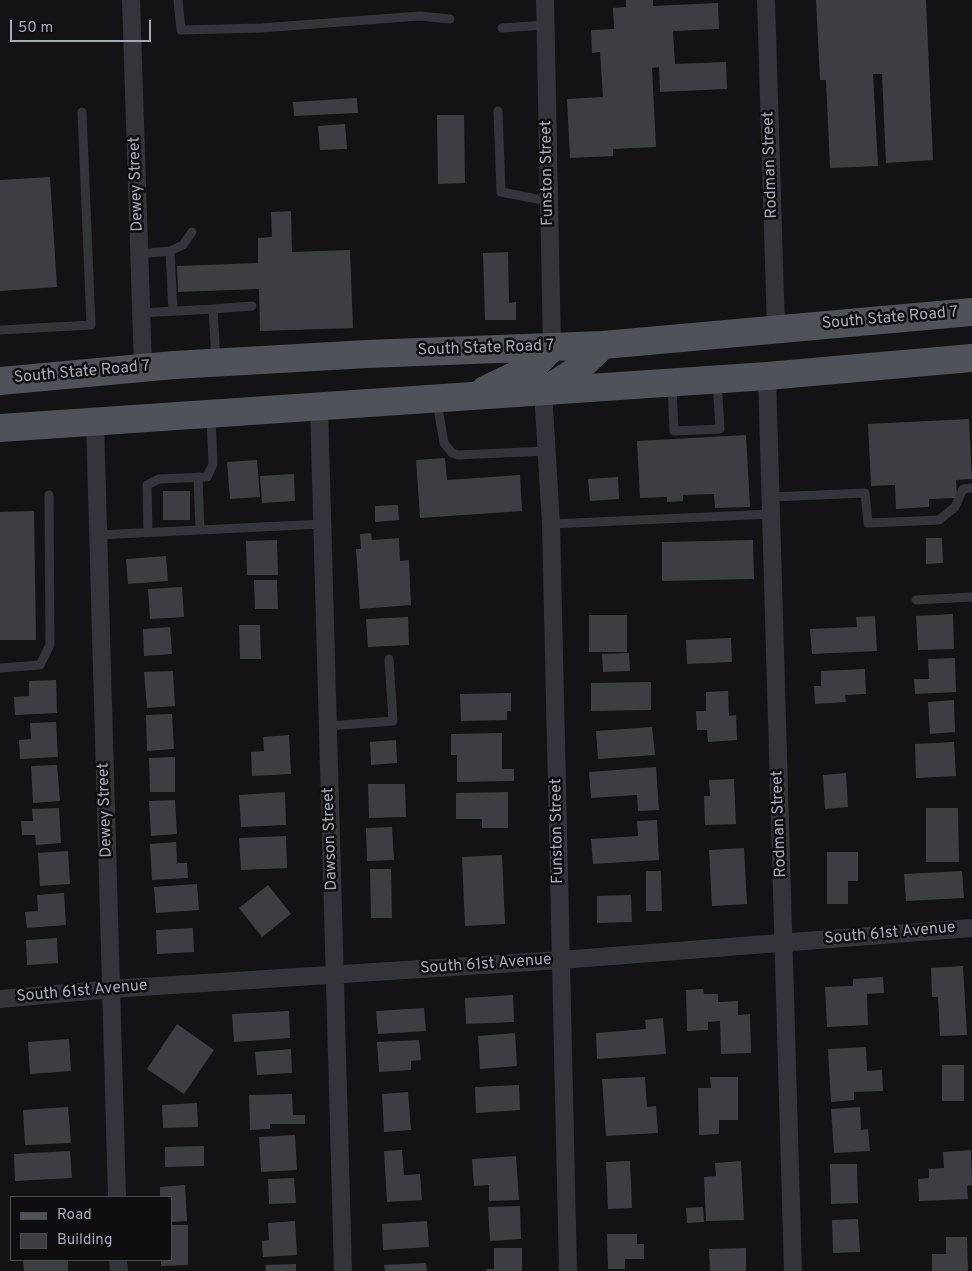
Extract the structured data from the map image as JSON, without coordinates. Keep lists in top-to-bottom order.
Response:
{
  "streets": {
    "main road": ["South State Road 7"],
    "street": [
      "Rodman Street",
      "Funston Street",
      "Dewey Street",
      "Dawson Street",
      "South 61st Avenue"
    ]
  },
  "crossings": [
    ["Rodman Street", "South State Road 7"],
    ["Rodman Street", "South 61st Avenue"],
    ["Funston Street", "South State Road 7"],
    ["Funston Street", "South 61st Avenue"],
    ["Dewey Street", "South State Road 7"],
    ["Dewey Street", "South 61st Avenue"],
    ["Dawson Street", "South 61st Avenue"]
  ],
  "legend": ["Road", "Building"],
  "scale_bar": "50 m"
}
